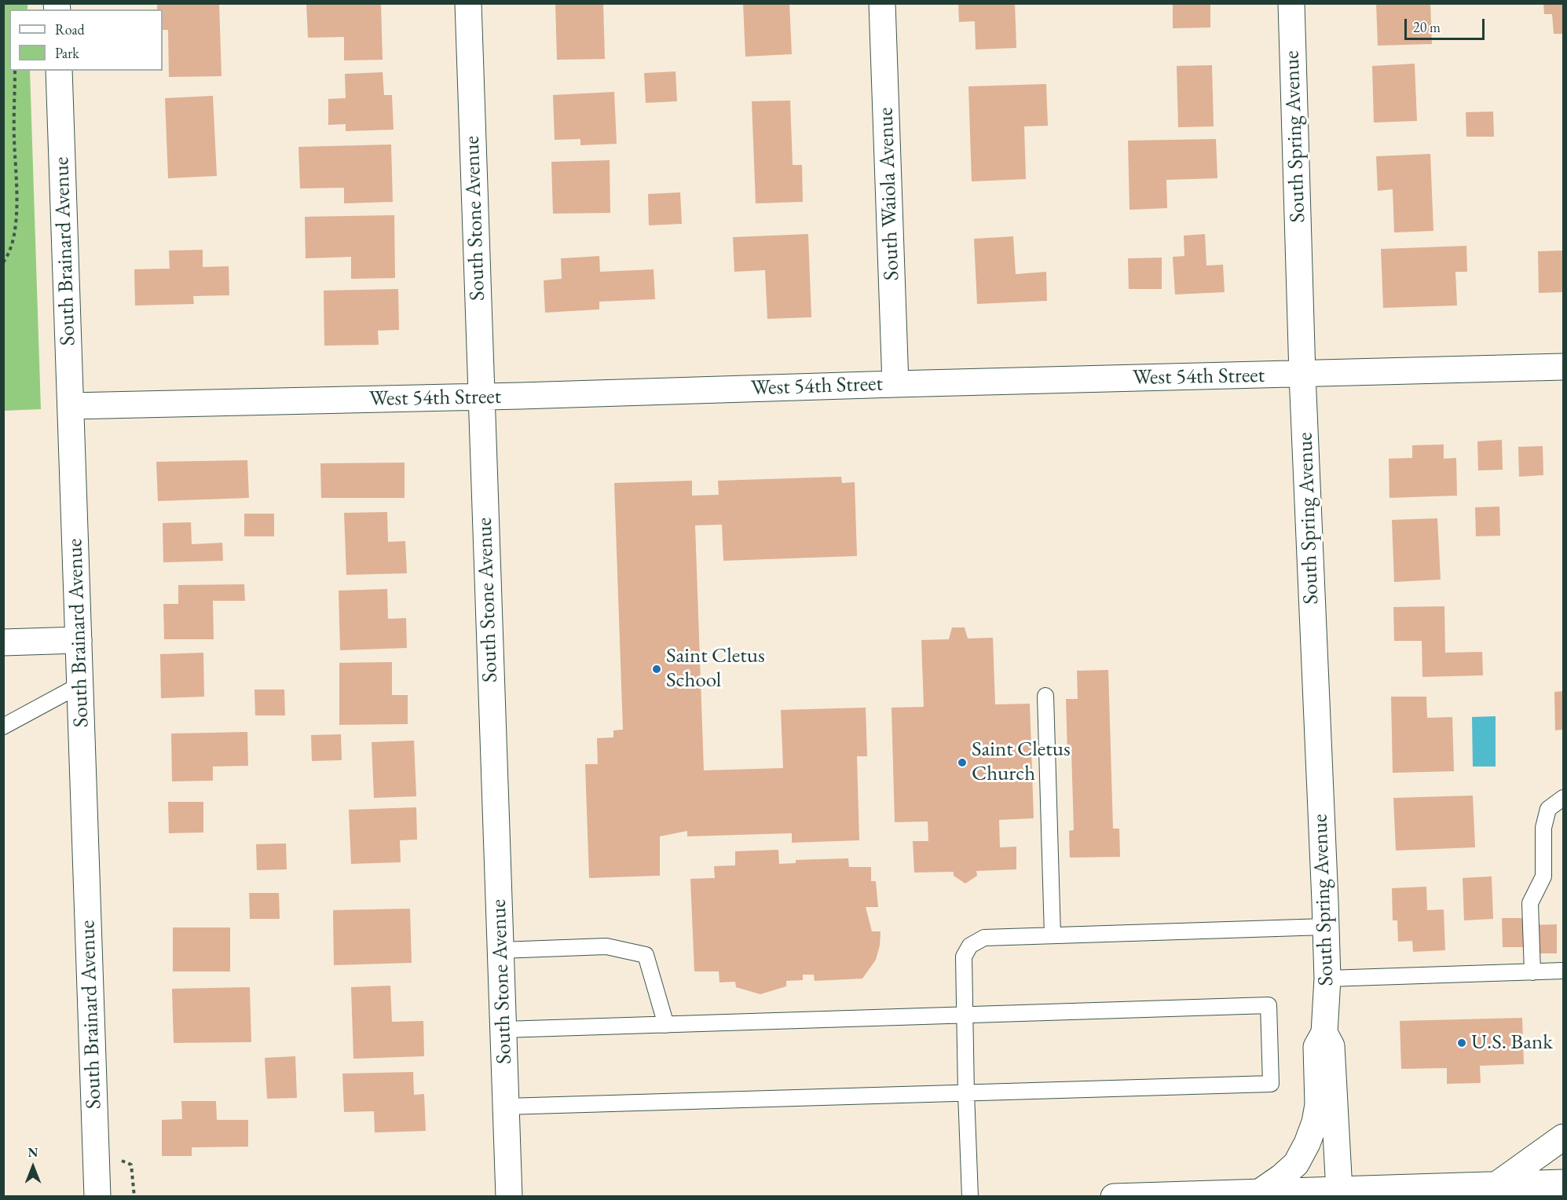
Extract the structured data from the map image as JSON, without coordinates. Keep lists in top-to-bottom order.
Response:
{
  "streets": {
    "street": [
      "South Spring Avenue",
      "South Waiola Avenue",
      "South Stone Avenue",
      "South Brainard Avenue",
      "West 54th Street"
    ]
  },
  "crossings": [
    ["South Spring Avenue", "West 54th Street"],
    ["South Waiola Avenue", "West 54th Street"],
    ["South Stone Avenue", "West 54th Street"],
    ["South Brainard Avenue", "West 54th Street"]
  ],
  "places": ["Saint Cletus School", "Saint Cletus Church", "U.S. Bank"],
  "legend": ["Road", "Park"],
  "scale_bar": "20 m",
  "north": "top"
}
